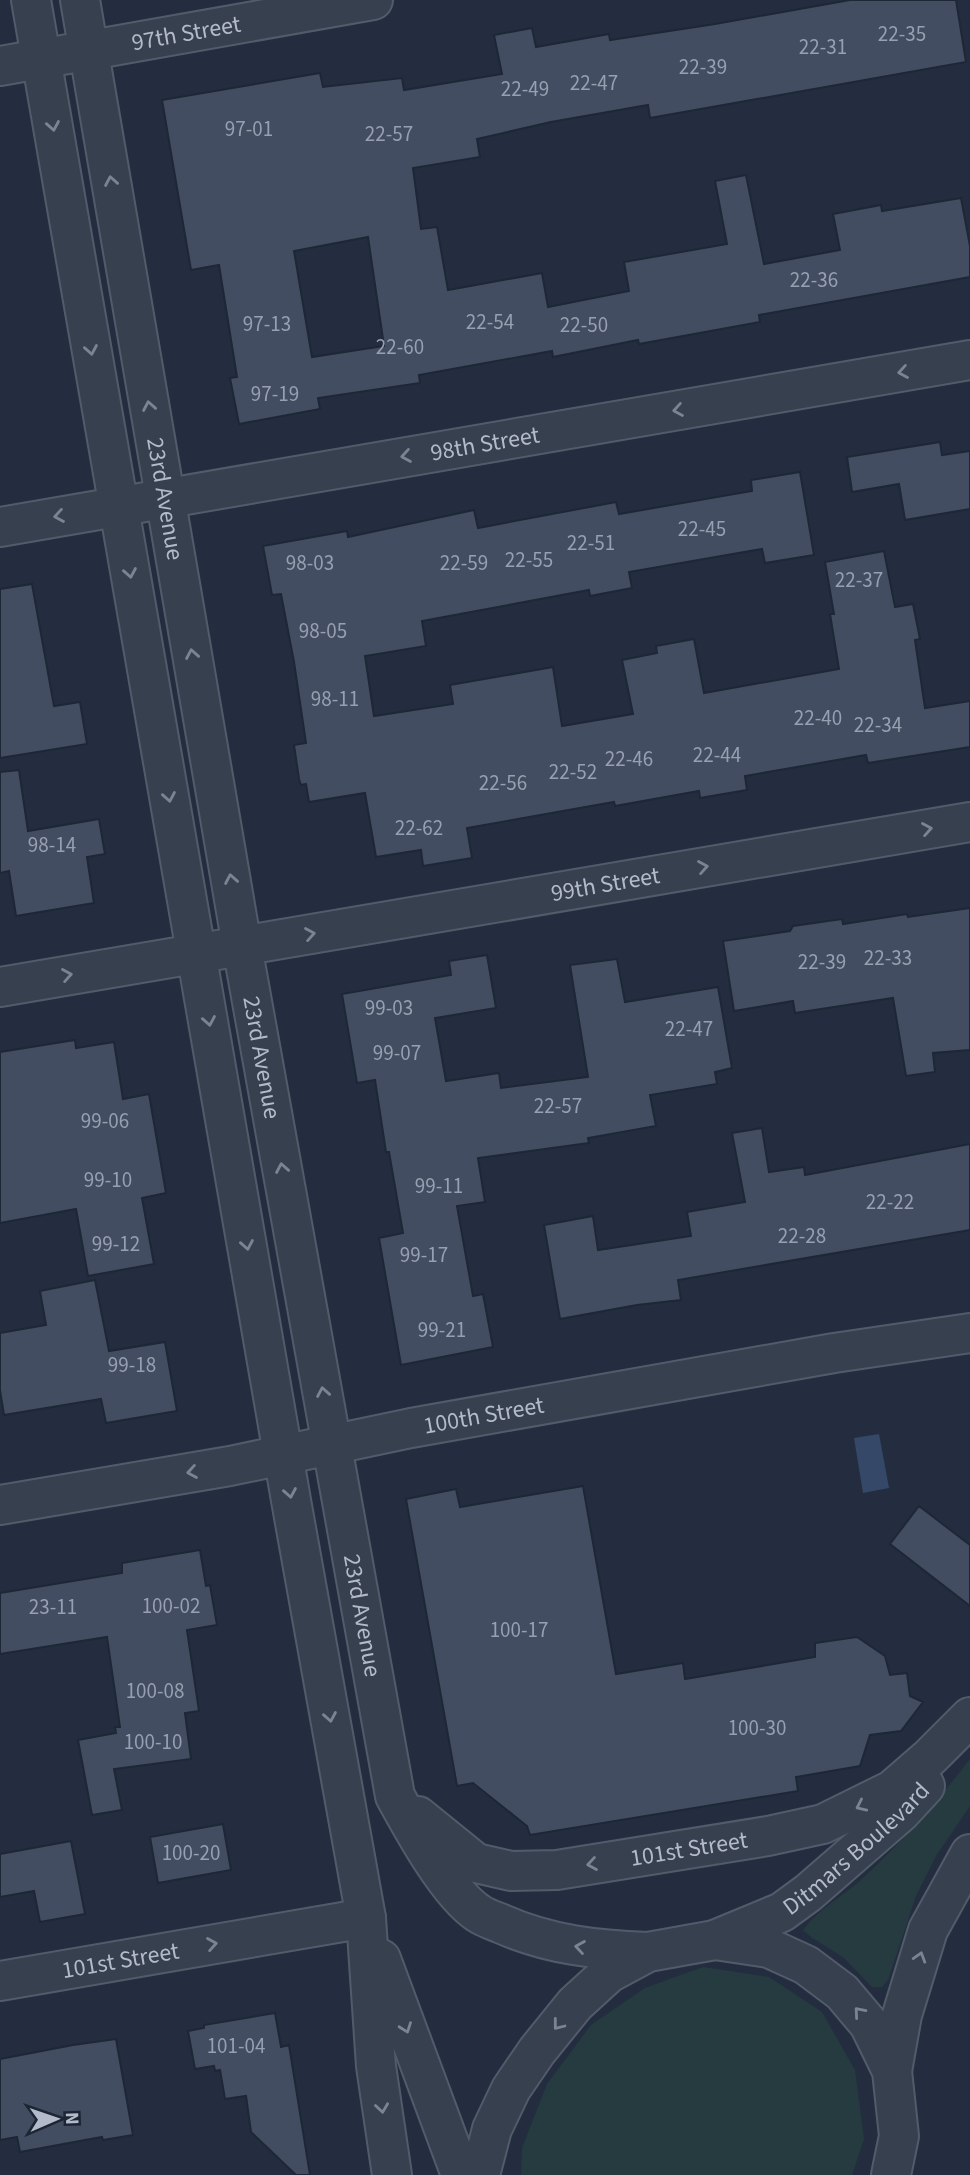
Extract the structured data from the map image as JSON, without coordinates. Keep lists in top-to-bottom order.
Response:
{
  "streets": {
    "street": [
      "97th Street",
      "98th Street",
      "23rd Avenue",
      "99th Street",
      "100th Street",
      "Ditmars Boulevard",
      "101st Street"
    ]
  },
  "crossings": [
    ["97th Street", "23rd Avenue"],
    ["98th Street", "23rd Avenue"],
    ["23rd Avenue", "99th Street"],
    ["23rd Avenue", "100th Street"],
    ["23rd Avenue", "101st Street"]
  ],
  "one_way": ["98th Street", "99th Street"],
  "house_numbers": [
    "22-35",
    "22-31",
    "22-39",
    "22-47",
    "22-49",
    "97-01",
    "22-57",
    "22-36",
    "22-54",
    "97-13",
    "22-50",
    "22-60",
    "97-19",
    "22-45",
    "22-51",
    "22-55",
    "98-03",
    "22-59",
    "22-37",
    "98-05",
    "98-11",
    "22-40",
    "22-34",
    "22-44",
    "22-46",
    "22-52",
    "22-56",
    "22-62",
    "98-14",
    "22-33",
    "22-39",
    "99-03",
    "22-47",
    "99-07",
    "22-57",
    "99-06",
    "99-10",
    "99-11",
    "22-22",
    "22-28",
    "99-12",
    "99-17",
    "99-21",
    "99-18",
    "100-02",
    "23-11",
    "100-17",
    "100-08",
    "100-30",
    "100-10",
    "100-20",
    "101-04"
  ],
  "north": "right"
}
